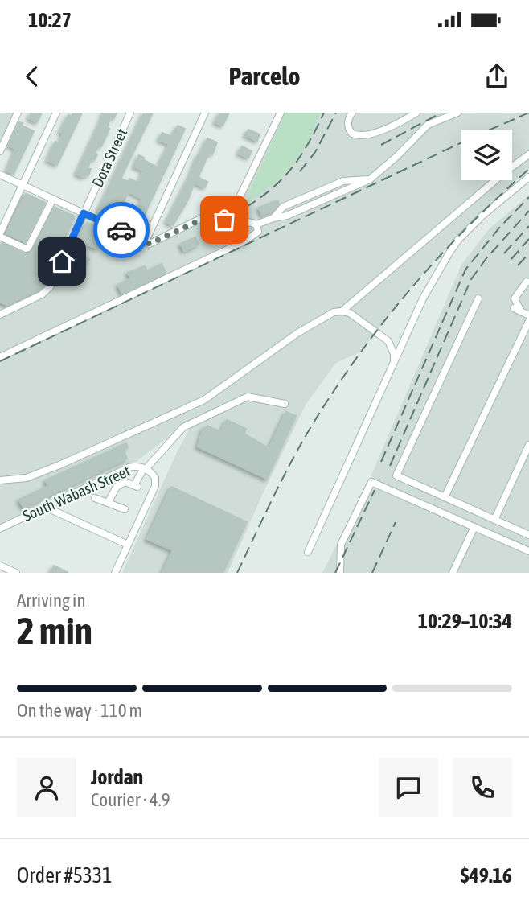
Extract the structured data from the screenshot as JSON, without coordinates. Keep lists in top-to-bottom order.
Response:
{
  "streets": {
    "street": ["Dora Street", "South Wabash Street"]
  },
  "page": {
    "status": "10:27",
    "header": "Parcelo",
    "heading": ["2 min", "Arriving in", "10:29–10:34"],
    "panel": [
      "Jordan",
      "Courier · 4.9",
      "Order #5331",
      "$49.16"
    ],
    "bar": "On the way · 110 m"
  }
}
